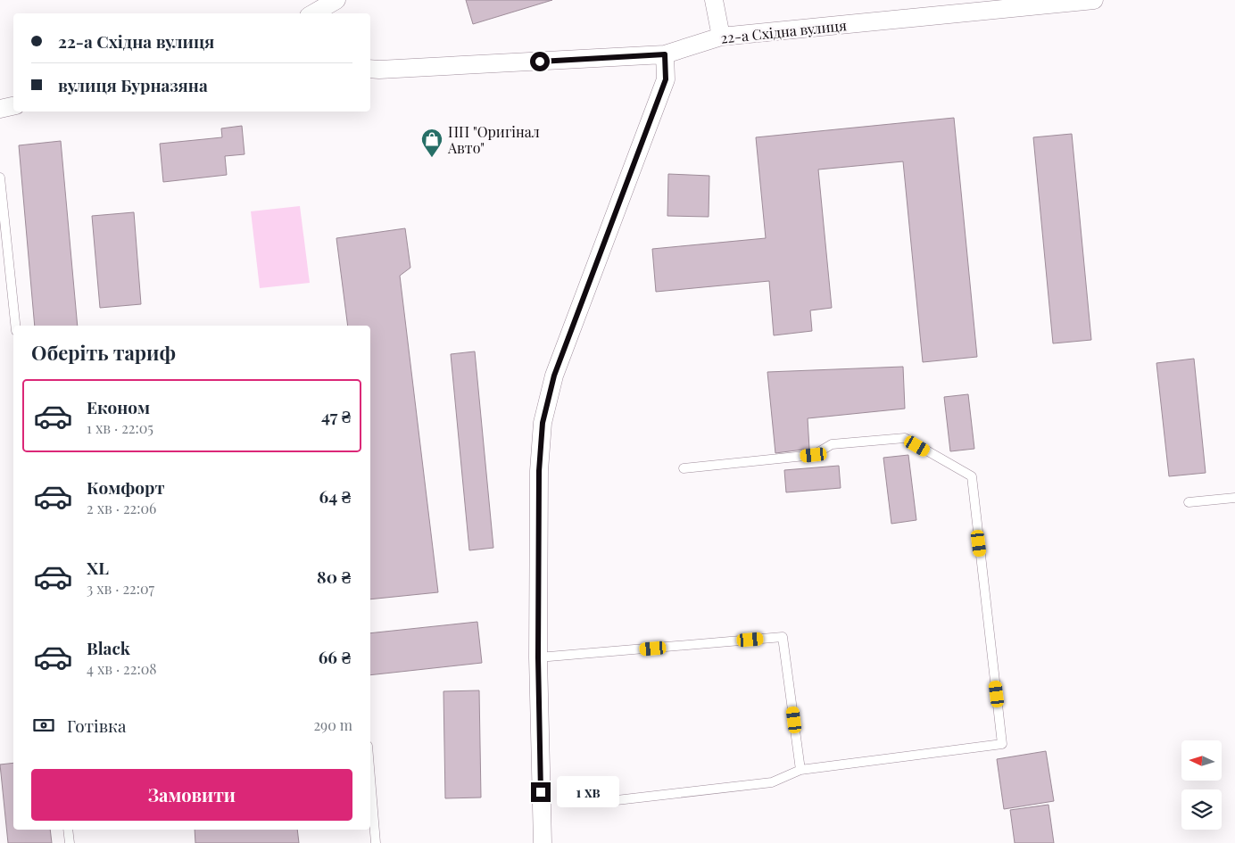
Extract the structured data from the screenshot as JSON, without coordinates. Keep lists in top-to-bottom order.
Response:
{
  "streets": {
    "street": ["22-а Східна вулиця"]
  },
  "places": {
    "shop": ["ПП \"Оригінал Авто\""]
  },
  "north": "left",
  "page": {
    "banner": ["22-а Східна вулиця", "вулиця Бурназяна"],
    "heading": "Оберіть тариф",
    "list": [
      {
        "name": "Економ",
        "note": "1 хв · 22:05",
        "value": "47 ₴"
      },
      {
        "name": "Комфорт",
        "note": "2 хв · 22:06",
        "value": "64 ₴"
      },
      {
        "name": "XL",
        "note": "3 хв · 22:07",
        "value": "80 ₴"
      },
      {
        "name": "Black",
        "note": "4 хв · 22:08",
        "value": "66 ₴"
      }
    ],
    "pay": ["Готівка", "290 m"],
    "buttons": "Замовити",
    "bubble": "1 хв"
  }
}
